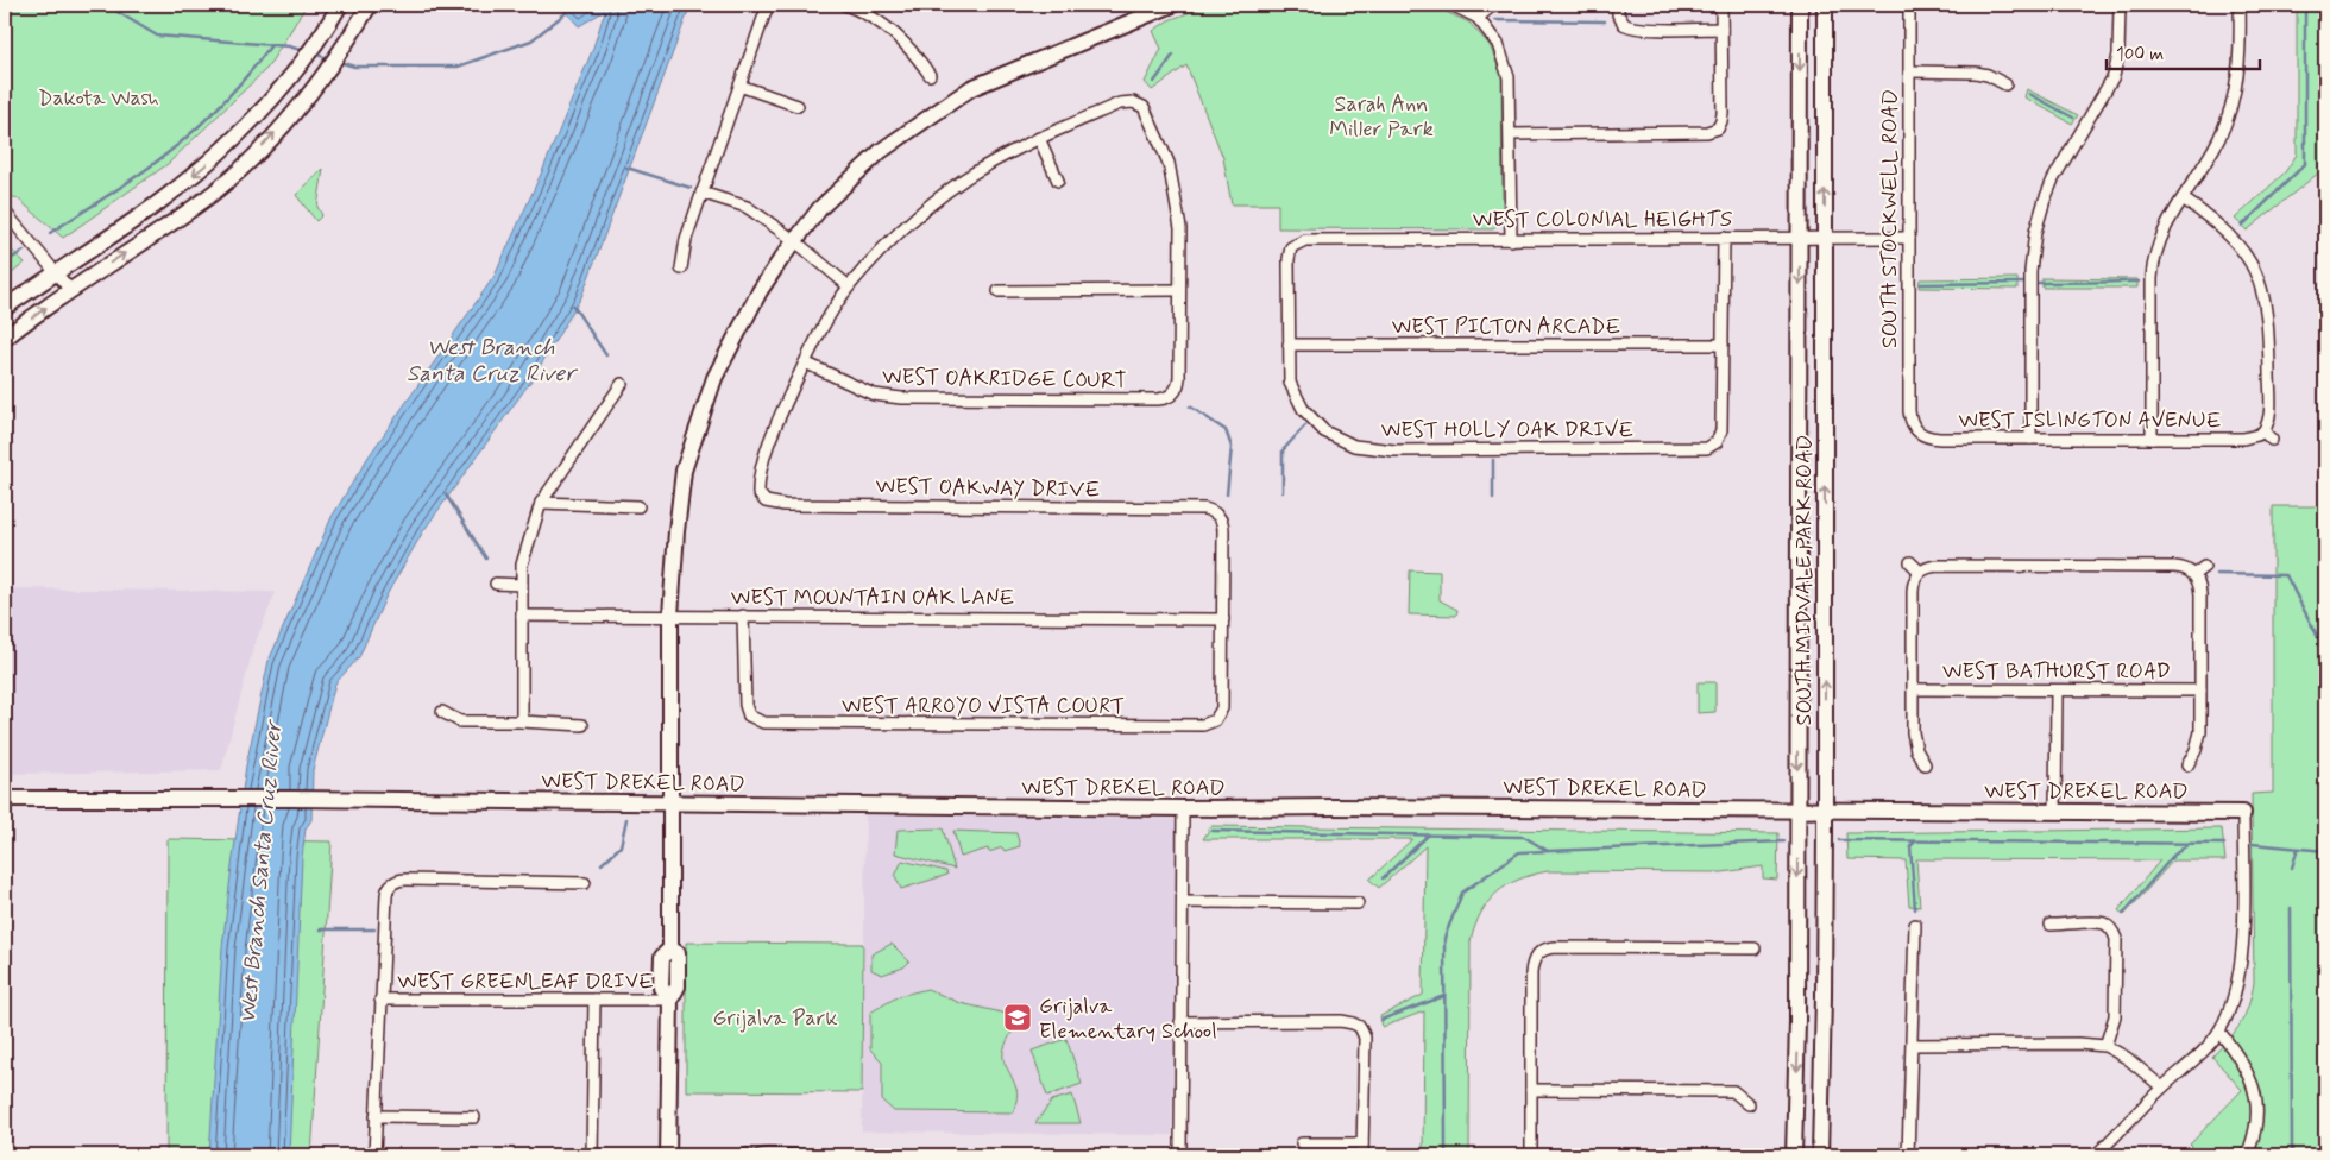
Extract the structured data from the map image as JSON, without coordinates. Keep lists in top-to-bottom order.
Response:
{
  "streets": {
    "street": [
      "WEST COLONIAL HEIGHTS",
      "SOUTH STOCKWELL ROAD",
      "WEST PICTON ARCADE",
      "WEST OAKRIDGE COURT",
      "WEST ISLINGTON AVENUE",
      "WEST HOLLY OAK DRIVE",
      "WEST OAKWAY DRIVE",
      "SOUTH MIDVALE PARK ROAD",
      "WEST MOUNTAIN OAK LANE",
      "WEST BATHURST ROAD",
      "WEST ARROYO VISTA COURT",
      "WEST DREXEL ROAD",
      "WEST GREENLEAF DRIVE"
    ]
  },
  "crossings": [
    ["WEST COLONIAL HEIGHTS", "SOUTH STOCKWELL ROAD"],
    ["WEST COLONIAL HEIGHTS", "WEST HOLLY OAK DRIVE"],
    ["WEST COLONIAL HEIGHTS", "SOUTH MIDVALE PARK ROAD"],
    ["SOUTH STOCKWELL ROAD", "WEST ISLINGTON AVENUE"],
    ["WEST PICTON ARCADE", "WEST HOLLY OAK DRIVE"],
    ["WEST OAKRIDGE COURT", "WEST OAKWAY DRIVE"],
    ["WEST OAKWAY DRIVE", "WEST MOUNTAIN OAK LANE"],
    ["WEST OAKWAY DRIVE", "WEST ARROYO VISTA COURT"],
    ["SOUTH MIDVALE PARK ROAD", "WEST DREXEL ROAD"],
    ["WEST MOUNTAIN OAK LANE", "WEST ARROYO VISTA COURT"]
  ],
  "water": ["West Branch Santa Cruz River"],
  "parks": ["Dakota Wash", "Sarah Ann Miller Park", "Grijalva Park"],
  "places": {
    "school or university": ["Grijalva Elementary School"]
  },
  "scale_bar": "100 m"
}
